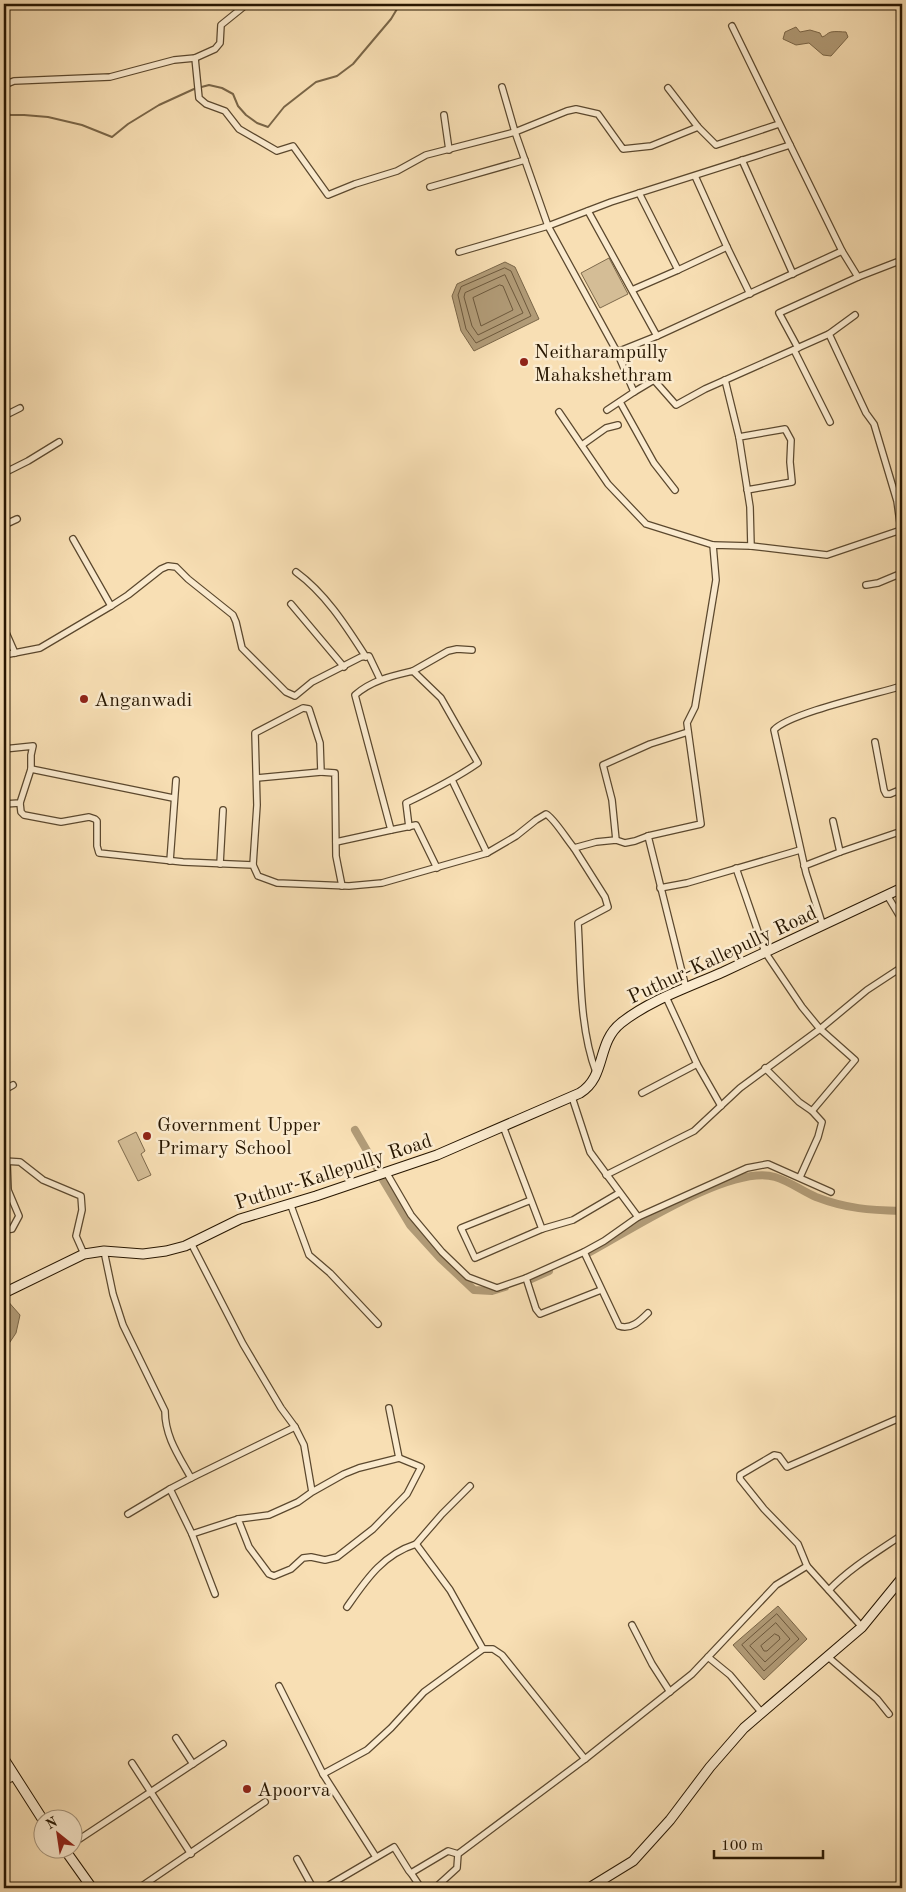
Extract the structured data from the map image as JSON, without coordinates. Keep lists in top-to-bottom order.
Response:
{
  "streets": {
    "main road": ["Puthur-Kallepully Road"]
  },
  "places": [
    "Neitharampully Mahakshethram",
    "Anganwadi",
    "Government Upper Primary School",
    "Apoorva"
  ],
  "scale_bar": "100 m",
  "north": "top left"
}
